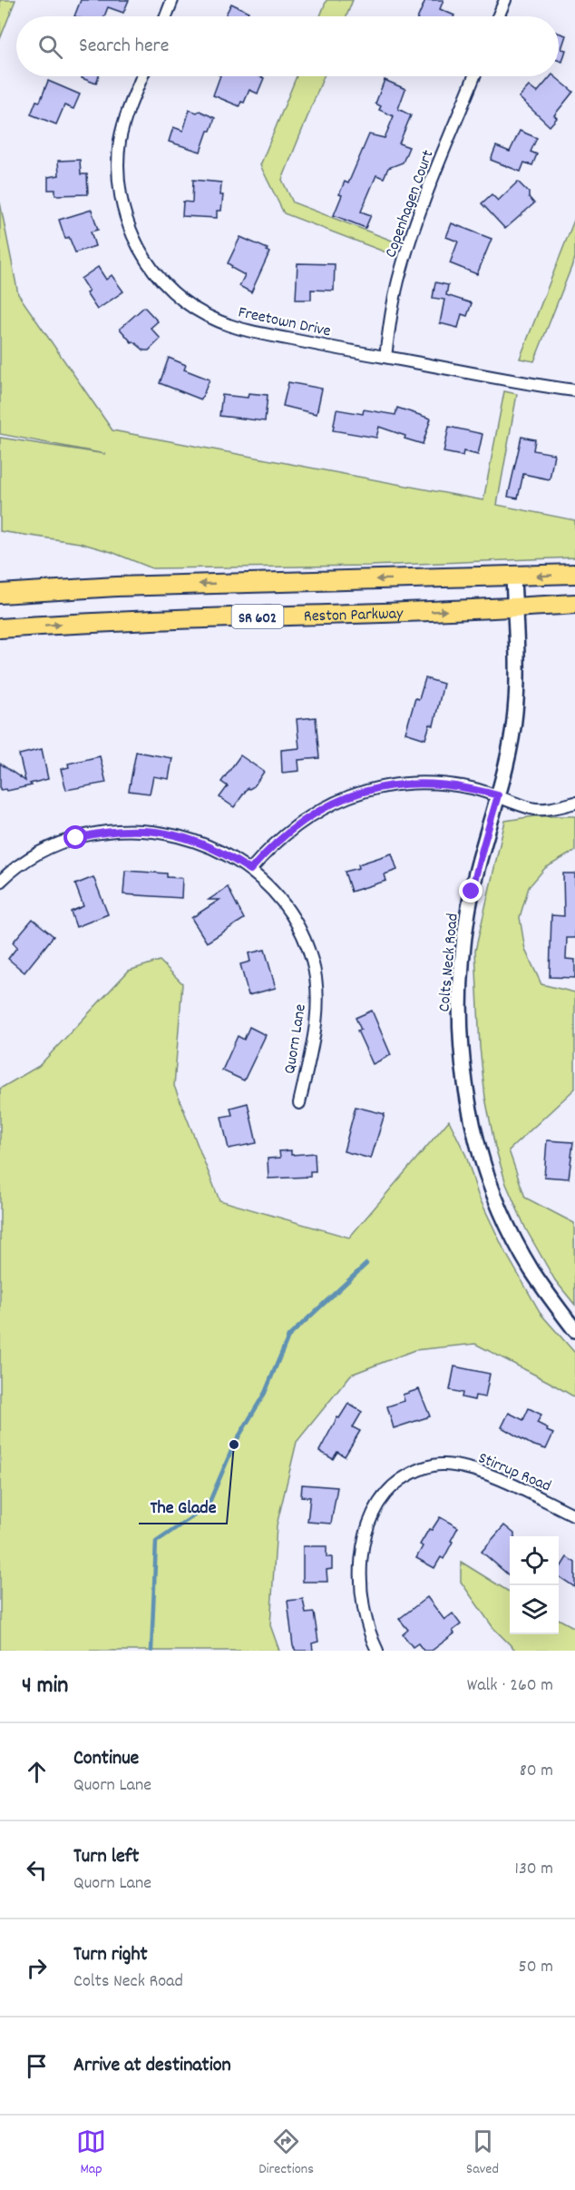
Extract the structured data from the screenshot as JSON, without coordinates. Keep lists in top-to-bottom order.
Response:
{
  "streets": {
    "main road": ["Reston Parkway", "SR 602"],
    "street": [
      "Copenhagen Court",
      "Freetown Drive",
      "Colts Neck Road",
      "Quorn Lane",
      "Stirrup Road"
    ]
  },
  "crossings": [
    ["Copenhagen Court", "Freetown Drive"],
    ["Reston Parkway", "Colts Neck Road"]
  ],
  "places": ["The Glade"],
  "page": {
    "search": "Search here",
    "heading": ["4 min", "Walk · 260 m"],
    "list": [
      ["Continue", "Quorn Lane", "80 m"],
      ["Turn left", "Quorn Lane", "130 m"],
      ["Turn right", "Colts Neck Road", "50 m"],
      "Arrive at destination"
    ],
    "nav": ["Map", "Directions", "Saved"]
  }
}
